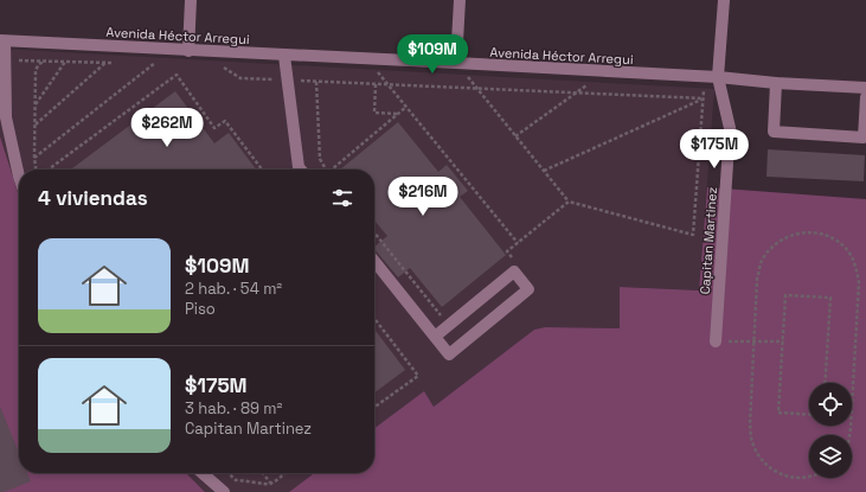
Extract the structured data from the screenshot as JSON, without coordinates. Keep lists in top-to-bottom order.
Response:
{
  "streets": {
    "street": ["Avenida Héctor Arregui", "Capitan Martinez"]
  },
  "crossings": [
    ["Avenida Héctor Arregui", "Capitan Martinez"]
  ],
  "page": {
    "price": [
      "$109M",
      "$262M",
      "$175M",
      "$216M"
    ],
    "heading": "4 viviendas",
    "list": [
      {
        "name": "$109M",
        "note": "2 hab. · 54 m² · Piso"
      },
      {
        "name": "$175M",
        "note": "3 hab. · 89 m² · Capitan Martinez"
      }
    ]
  }
}
